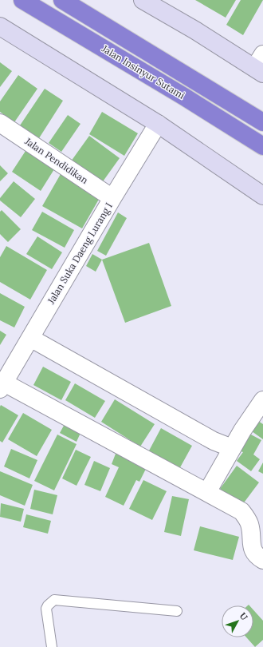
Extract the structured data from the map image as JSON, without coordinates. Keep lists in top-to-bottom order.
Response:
{
  "streets": {
    "highway": ["Jalan Insinyur Sutami"],
    "street": ["Jalan Pendidikan", "Jalan Suka Daeng Lurang I"]
  },
  "crossings": [
    ["Jalan Pendidikan", "Jalan Suka Daeng Lurang I"]
  ],
  "north": "top right"
}
